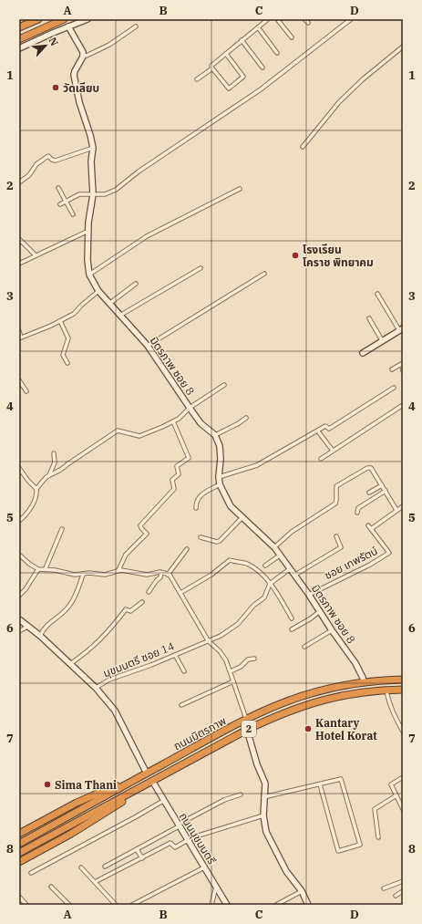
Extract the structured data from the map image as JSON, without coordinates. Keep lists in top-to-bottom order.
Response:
{
  "streets": {
    "highway": ["2", "ถนนมิตรภาพ"],
    "street": [
      "มิตรภาพ ซอย 8",
      "ซอย เทพรัตน์",
      "มุขมนตรี ซอย 14",
      "ถนนมุขมนตรี"
    ]
  },
  "crossings": [
    ["มิตรภาพ ซอย 8", "ซอย เทพรัตน์"],
    ["มิตรภาพ ซอย 8", "ถนนมิตรภาพ"],
    ["ถนนมิตรภาพ", "ถนนมุขมนตรี"]
  ],
  "places": [
    "วัดเลียบ",
    "โรงเรียน โคราช พิทยาคม",
    "Kantary Hotel Korat",
    "Sima Thani"
  ],
  "north": "top right",
  "grid": {
    "columns": [
      "A",
      "B",
      "C",
      "D"
    ],
    "rows": [
      "1",
      "2",
      "3",
      "4",
      "5",
      "6",
      "7",
      "8"
    ]
  }
}
